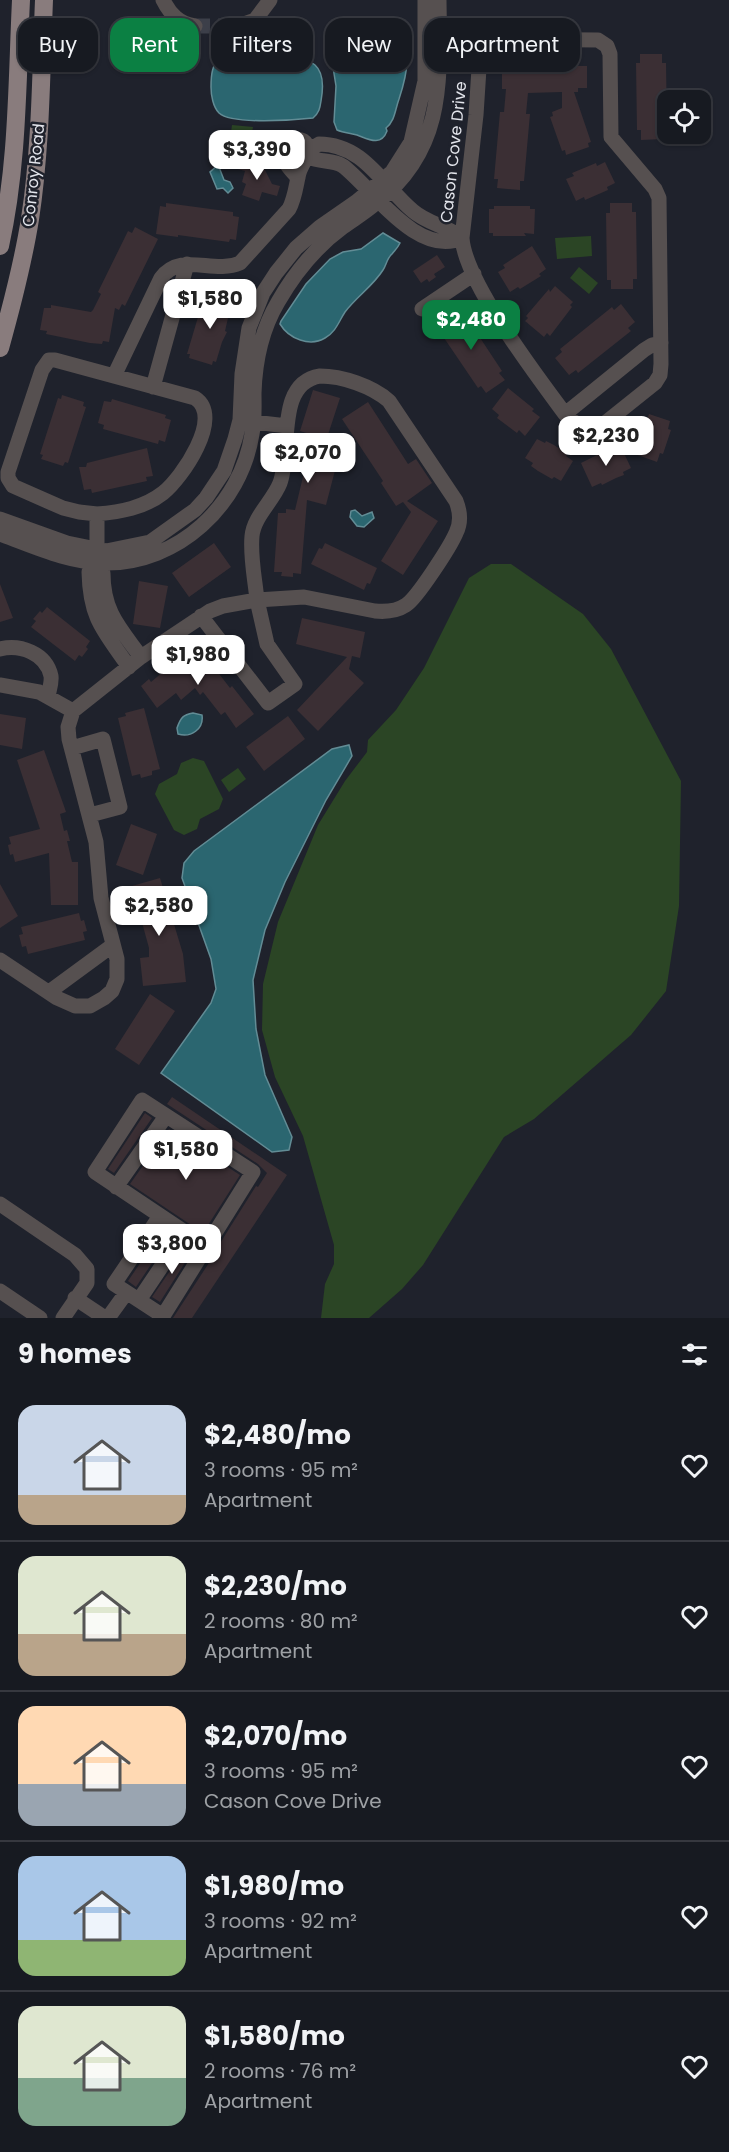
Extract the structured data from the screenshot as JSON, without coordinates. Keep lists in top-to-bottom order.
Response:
{
  "streets": {
    "main road": ["Conroy Road"],
    "street": ["Cason Cove Drive"]
  },
  "page": {
    "chip": [
      "Buy",
      "Rent",
      "Filters",
      "New",
      "Apartment"
    ],
    "price": [
      "$3,390",
      "$1,580",
      "$2,480",
      "$2,230",
      "$2,070",
      "$1,980",
      "$2,580",
      "$1,580",
      "$3,800"
    ],
    "heading": "9 homes",
    "list": [
      {
        "name": "$2,480/mo",
        "note": "3 rooms · 95 m² · Apartment"
      },
      {
        "name": "$2,230/mo",
        "note": "2 rooms · 80 m² · Apartment"
      },
      {
        "name": "$2,070/mo",
        "note": "3 rooms · 95 m² · Cason Cove Drive"
      },
      {
        "name": "$1,980/mo",
        "note": "3 rooms · 92 m² · Apartment"
      },
      {
        "name": "$1,580/mo",
        "note": "2 rooms · 76 m² · Apartment"
      }
    ]
  }
}
